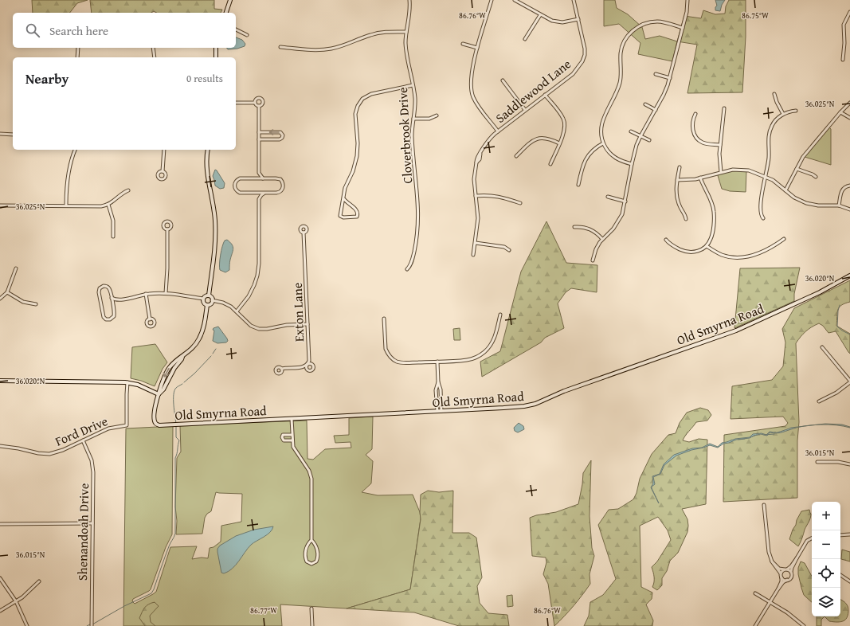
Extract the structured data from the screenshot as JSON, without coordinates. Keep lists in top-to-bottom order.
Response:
{
  "streets": {
    "street": [
      "Saddlewood Lane",
      "Cloverbrook Drive",
      "Exton Lane",
      "Old Smyrna Road",
      "Ford Drive",
      "Shenandoah Drive"
    ]
  },
  "crossings": [
    ["Ford Drive", "Shenandoah Drive"]
  ],
  "page": {
    "search": "Search here",
    "heading": ["Nearby", "0 results"],
    "map_buttons": ["+", "−"]
  },
  "coordinates": [
    "86.76°W",
    "86.75°W",
    "36.025°N",
    "36.020°N",
    "36.015°N",
    "86.77°W"
  ]
}
